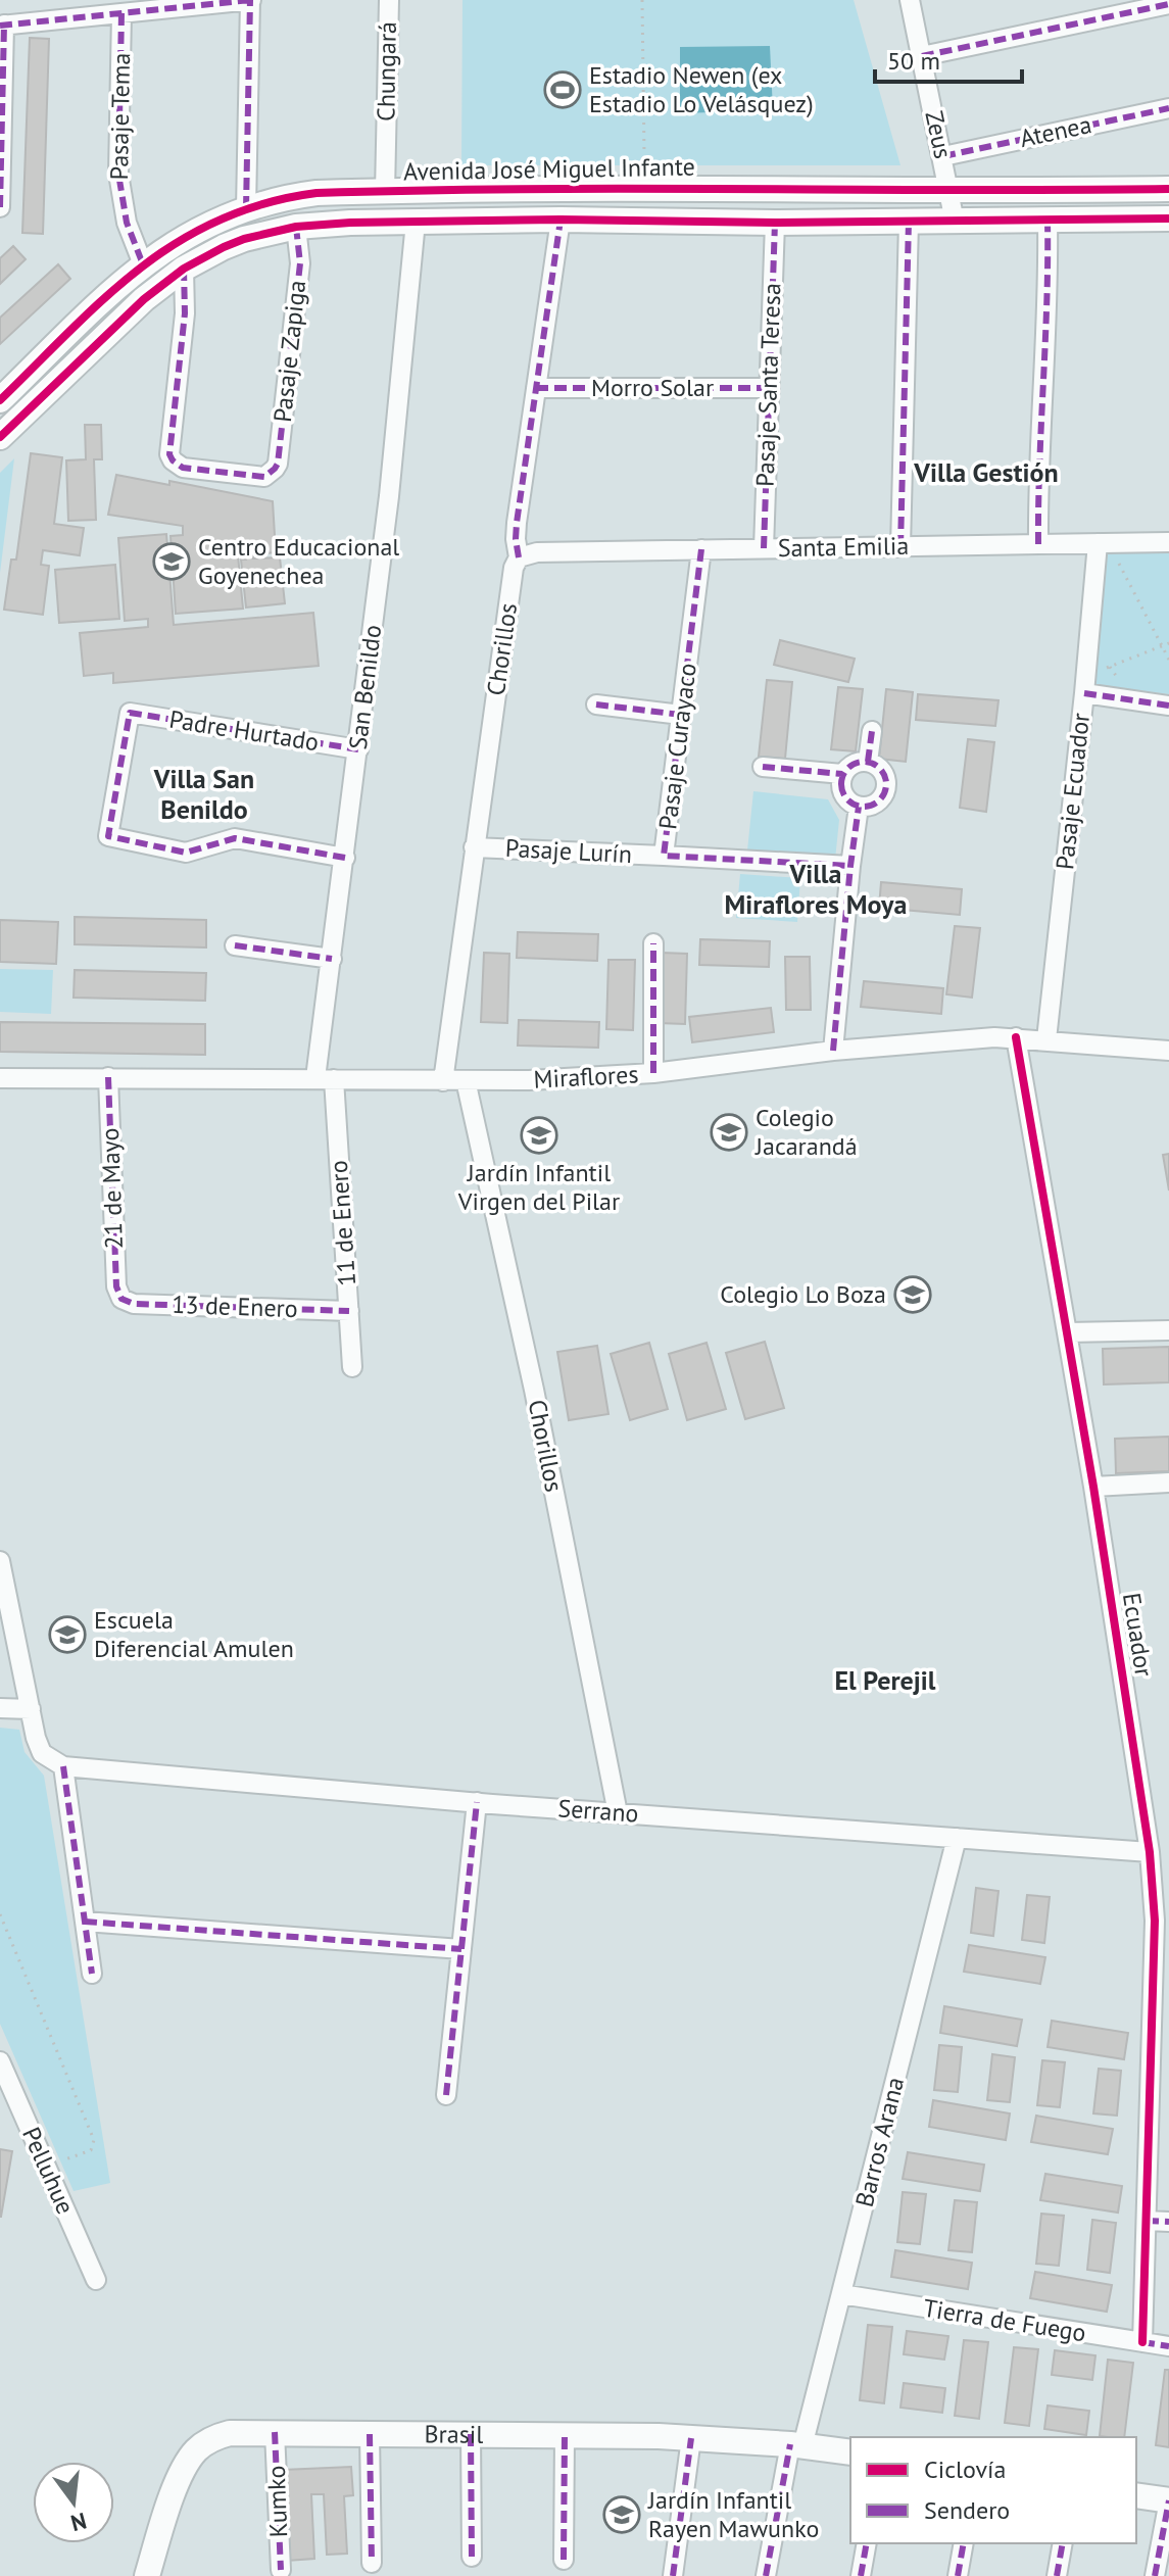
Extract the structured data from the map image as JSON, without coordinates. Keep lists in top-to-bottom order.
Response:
{
  "streets": {
    "main road": ["Avenida José Miguel Infante", "Brasil"],
    "street": [
      "Chungará",
      "Pasaje Tema",
      "Atenea",
      "Zeus",
      "Pasaje Zapiga",
      "Pasaje Santa Teresa",
      "Morro Solar",
      "Santa Emilia",
      "Chorillos",
      "San Benildo",
      "Padre Hurtado",
      "Pasaje Curayaco",
      "Pasaje Ecuador",
      "Pasaje Lurín",
      "Miraflores",
      "21 de Mayo",
      "11 de Enero",
      "13 de Enero",
      "Ecuador",
      "Serrano",
      "Barros Arana",
      "Pelluhue",
      "Tierra de Fuego",
      "Kumko"
    ]
  },
  "crossings": [
    ["Chungará", "Avenida José Miguel Infante"],
    ["Pasaje Tema", "Avenida José Miguel Infante"],
    ["Atenea", "Zeus"],
    ["Zeus", "Avenida José Miguel Infante"],
    ["Avenida José Miguel Infante", "Pasaje Zapiga"],
    ["Avenida José Miguel Infante", "Pasaje Santa Teresa"],
    ["Avenida José Miguel Infante", "Chorillos"],
    ["Avenida José Miguel Infante", "San Benildo"],
    ["Pasaje Santa Teresa", "Morro Solar"],
    ["Pasaje Santa Teresa", "Santa Emilia"],
    ["Morro Solar", "Chorillos"],
    ["Santa Emilia", "Chorillos"],
    ["Santa Emilia", "Pasaje Curayaco"],
    ["Santa Emilia", "Pasaje Ecuador"],
    ["Chorillos", "Pasaje Lurín"],
    ["Chorillos", "Miraflores"],
    ["Chorillos", "Serrano"],
    ["San Benildo", "Padre Hurtado"],
    ["San Benildo", "Miraflores"],
    ["San Benildo", "11 de Enero"],
    ["Pasaje Curayaco", "Pasaje Lurín"],
    ["Pasaje Ecuador", "Miraflores"],
    ["Miraflores", "21 de Mayo"],
    ["Miraflores", "11 de Enero"],
    ["Miraflores", "Ecuador"],
    ["21 de Mayo", "13 de Enero"],
    ["11 de Enero", "13 de Enero"],
    ["Ecuador", "Serrano"],
    ["Ecuador", "Tierra de Fuego"],
    ["Serrano", "Barros Arana"],
    ["Barros Arana", "Tierra de Fuego"],
    ["Barros Arana", "Brasil"],
    ["Brasil", "Kumko"]
  ],
  "districts": [
    "Villa Gestión",
    "Villa San Benildo",
    "Villa Miraflores Moya",
    "El Perejil"
  ],
  "places": {
    "sports": ["Estadio Newen (ex Estadio Lo Velásquez)"],
    "school or university": [
      "Centro Educacional Goyenechea",
      "Colegio Jacarandá",
      "Jardín Infantil Virgen del Pilar",
      "Colegio Lo Boza",
      "Escuela Diferencial Amulen",
      "Jardín Infantil Rayen Mawunko"
    ]
  },
  "legend": ["Ciclovía", "Sendero"],
  "scale_bar": "50 m",
  "north": "bottom"
}
